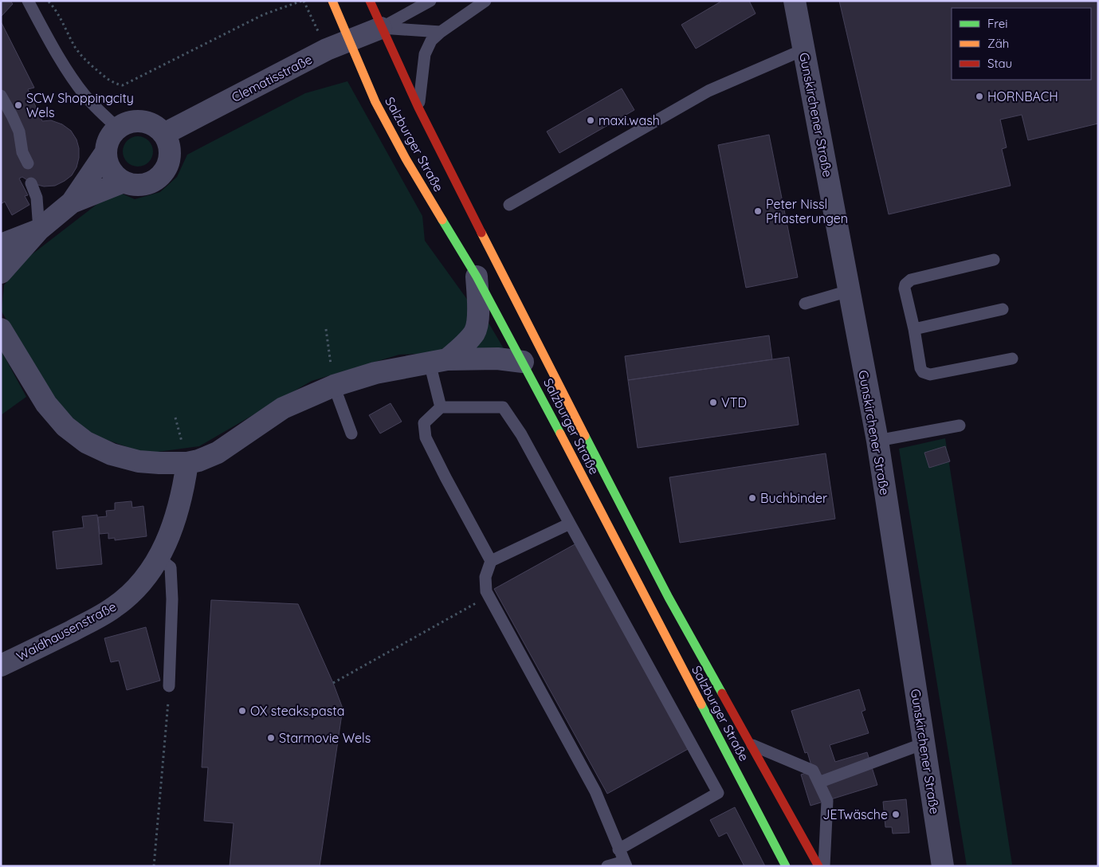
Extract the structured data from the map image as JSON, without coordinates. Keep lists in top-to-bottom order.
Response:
{
  "streets": {
    "main road": ["Salzburger Straße"],
    "street": ["Clematisstraße", "Gunskirchener Straße", "Waidhausenstraße"]
  },
  "crossings": [
    ["Clematisstraße", "Salzburger Straße"]
  ],
  "places": [
    "HORNBACH",
    "SCW Shoppingcity Wels",
    "maxi.wash",
    "Peter Nissl Pflasterungen",
    "VTD",
    "Buchbinder",
    "OX steaks.pasta",
    "Starmovie Wels",
    "JETwäsche"
  ],
  "legend": ["Frei", "Zäh", "Stau"]
}
